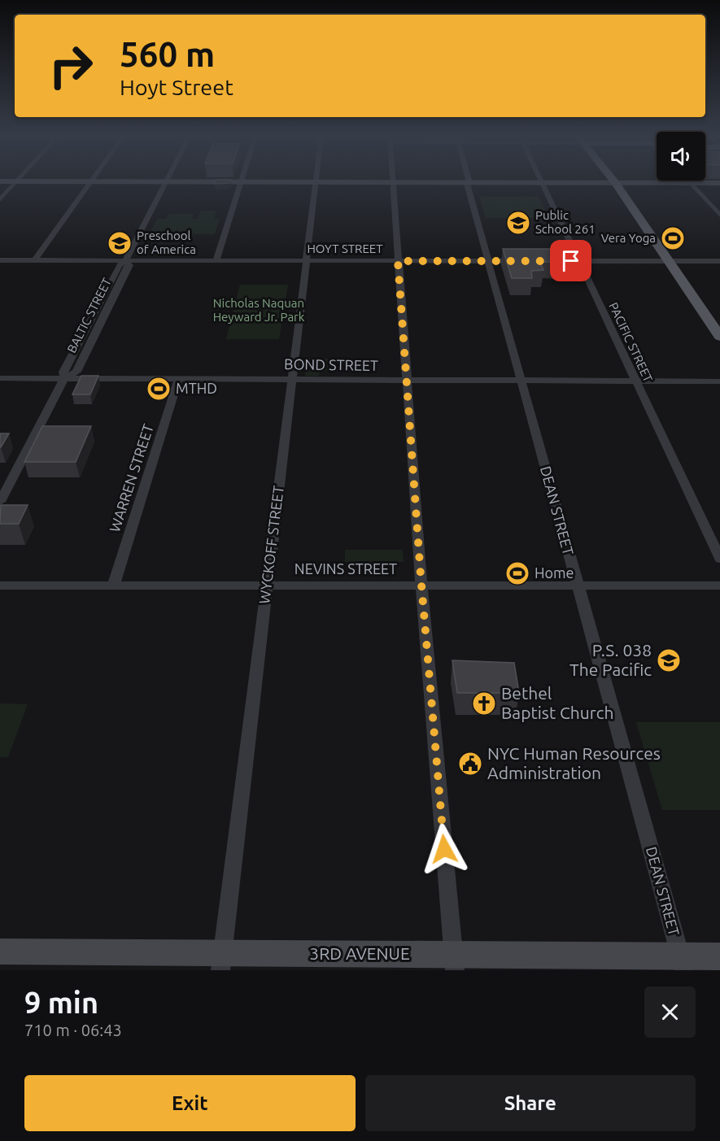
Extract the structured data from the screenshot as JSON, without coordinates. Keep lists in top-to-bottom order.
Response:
{
  "streets": {
    "street": [
      "HOYT STREET",
      "BALTIC STREET",
      "PACIFIC STREET",
      "BOND STREET",
      "WARREN STREET",
      "DEAN STREET",
      "WYCKOFF STREET",
      "NEVINS STREET",
      "3RD AVENUE"
    ]
  },
  "crossings": [
    ["HOYT STREET", "BALTIC STREET"],
    ["HOYT STREET", "DEAN STREET"],
    ["HOYT STREET", "WYCKOFF STREET"],
    ["BALTIC STREET", "BOND STREET"],
    ["PACIFIC STREET", "BOND STREET"],
    ["BOND STREET", "WARREN STREET"],
    ["BOND STREET", "DEAN STREET"],
    ["BOND STREET", "WYCKOFF STREET"],
    ["WARREN STREET", "NEVINS STREET"],
    ["DEAN STREET", "NEVINS STREET"],
    ["DEAN STREET", "3RD AVENUE"],
    ["WYCKOFF STREET", "NEVINS STREET"],
    ["WYCKOFF STREET", "3RD AVENUE"]
  ],
  "parks": ["Nicholas Naquan Heyward Jr. Park"],
  "places": {
    "school or university": ["Public School 261", "Preschool of America", "P.S. 038 The Pacific"],
    "sports": ["Vera Yoga", "MTHD", "Home"],
    "church": ["Bethel Baptist Church"],
    "public building": ["NYC Human Resources Administration"]
  },
  "page": {
    "turn": ["560 m", "Hoyt Street"],
    "heading": ["9 min", "710 m · 06:43"],
    "buttons": ["Exit", "Share"]
  }
}
